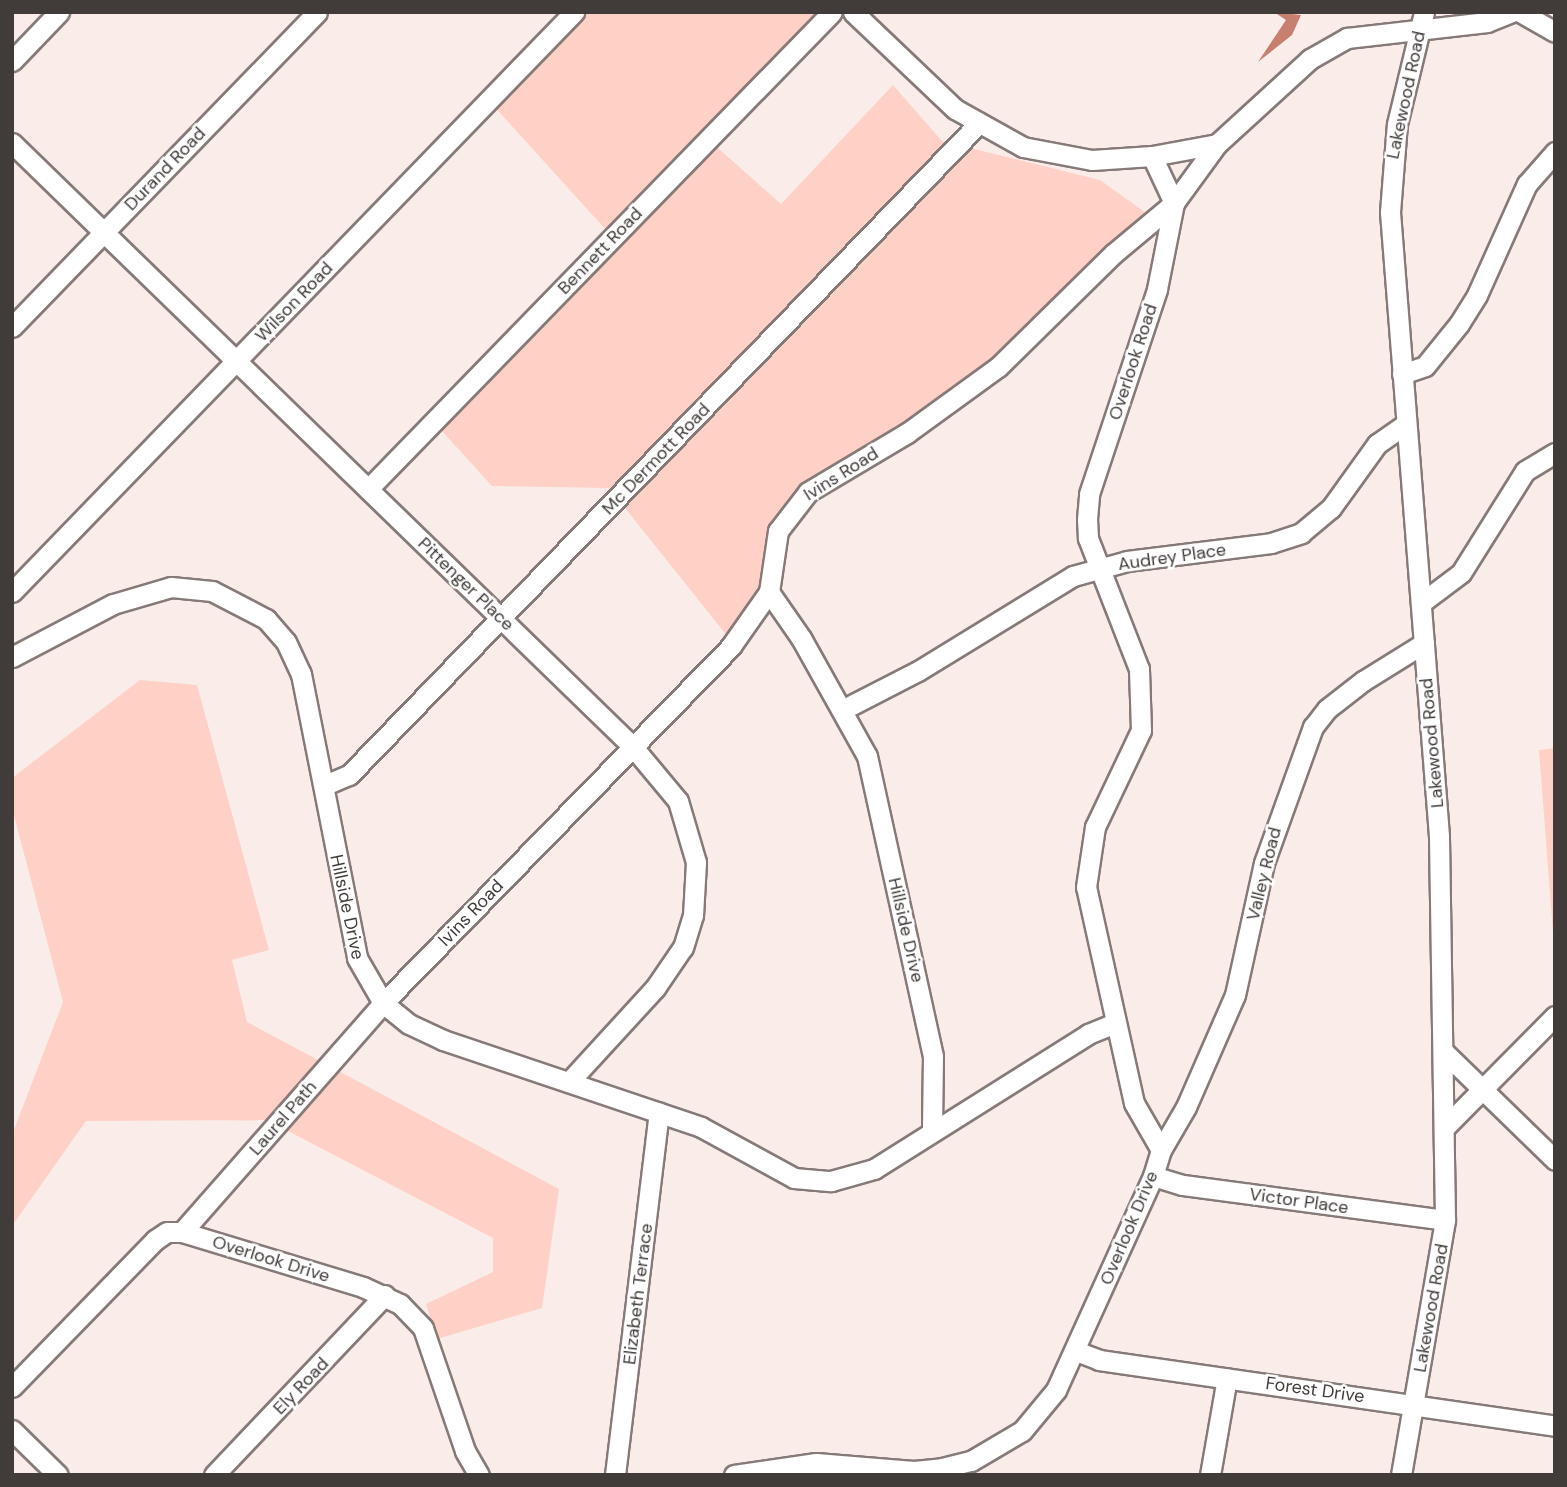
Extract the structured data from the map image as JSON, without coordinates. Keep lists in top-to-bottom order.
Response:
{
  "streets": {
    "street": [
      "Lakewood Road",
      "Durand Road",
      "Bennett Road",
      "Wilson Road",
      "Overlook Road",
      "Mc Dermott Road",
      "Ivins Road",
      "Audrey Place",
      "Pittenger Place",
      "Valley Road",
      "Hillside Drive",
      "Laurel Path",
      "Victor Place",
      "Overlook Drive",
      "Elizabeth Terrace",
      "Ely Road",
      "Forest Drive"
    ]
  },
  "crossings": [
    ["Lakewood Road", "Ivins Road"],
    ["Lakewood Road", "Audrey Place"],
    ["Lakewood Road", "Valley Road"],
    ["Lakewood Road", "Victor Place"],
    ["Lakewood Road", "Forest Drive"],
    ["Durand Road", "Pittenger Place"],
    ["Bennett Road", "Pittenger Place"],
    ["Wilson Road", "Pittenger Place"],
    ["Overlook Road", "Ivins Road"],
    ["Overlook Road", "Audrey Place"],
    ["Overlook Road", "Overlook Drive"],
    ["Mc Dermott Road", "Pittenger Place"],
    ["Mc Dermott Road", "Hillside Drive"],
    ["Ivins Road", "Pittenger Place"],
    ["Ivins Road", "Hillside Drive"],
    ["Ivins Road", "Laurel Path"],
    ["Audrey Place", "Hillside Drive"],
    ["Audrey Place", "Overlook Drive"],
    ["Pittenger Place", "Hillside Drive"],
    ["Valley Road", "Overlook Drive"],
    ["Hillside Drive", "Laurel Path"],
    ["Hillside Drive", "Overlook Drive"],
    ["Hillside Drive", "Elizabeth Terrace"],
    ["Laurel Path", "Overlook Drive"],
    ["Victor Place", "Overlook Drive"],
    ["Overlook Drive", "Ely Road"],
    ["Overlook Drive", "Forest Drive"]
  ]
}
